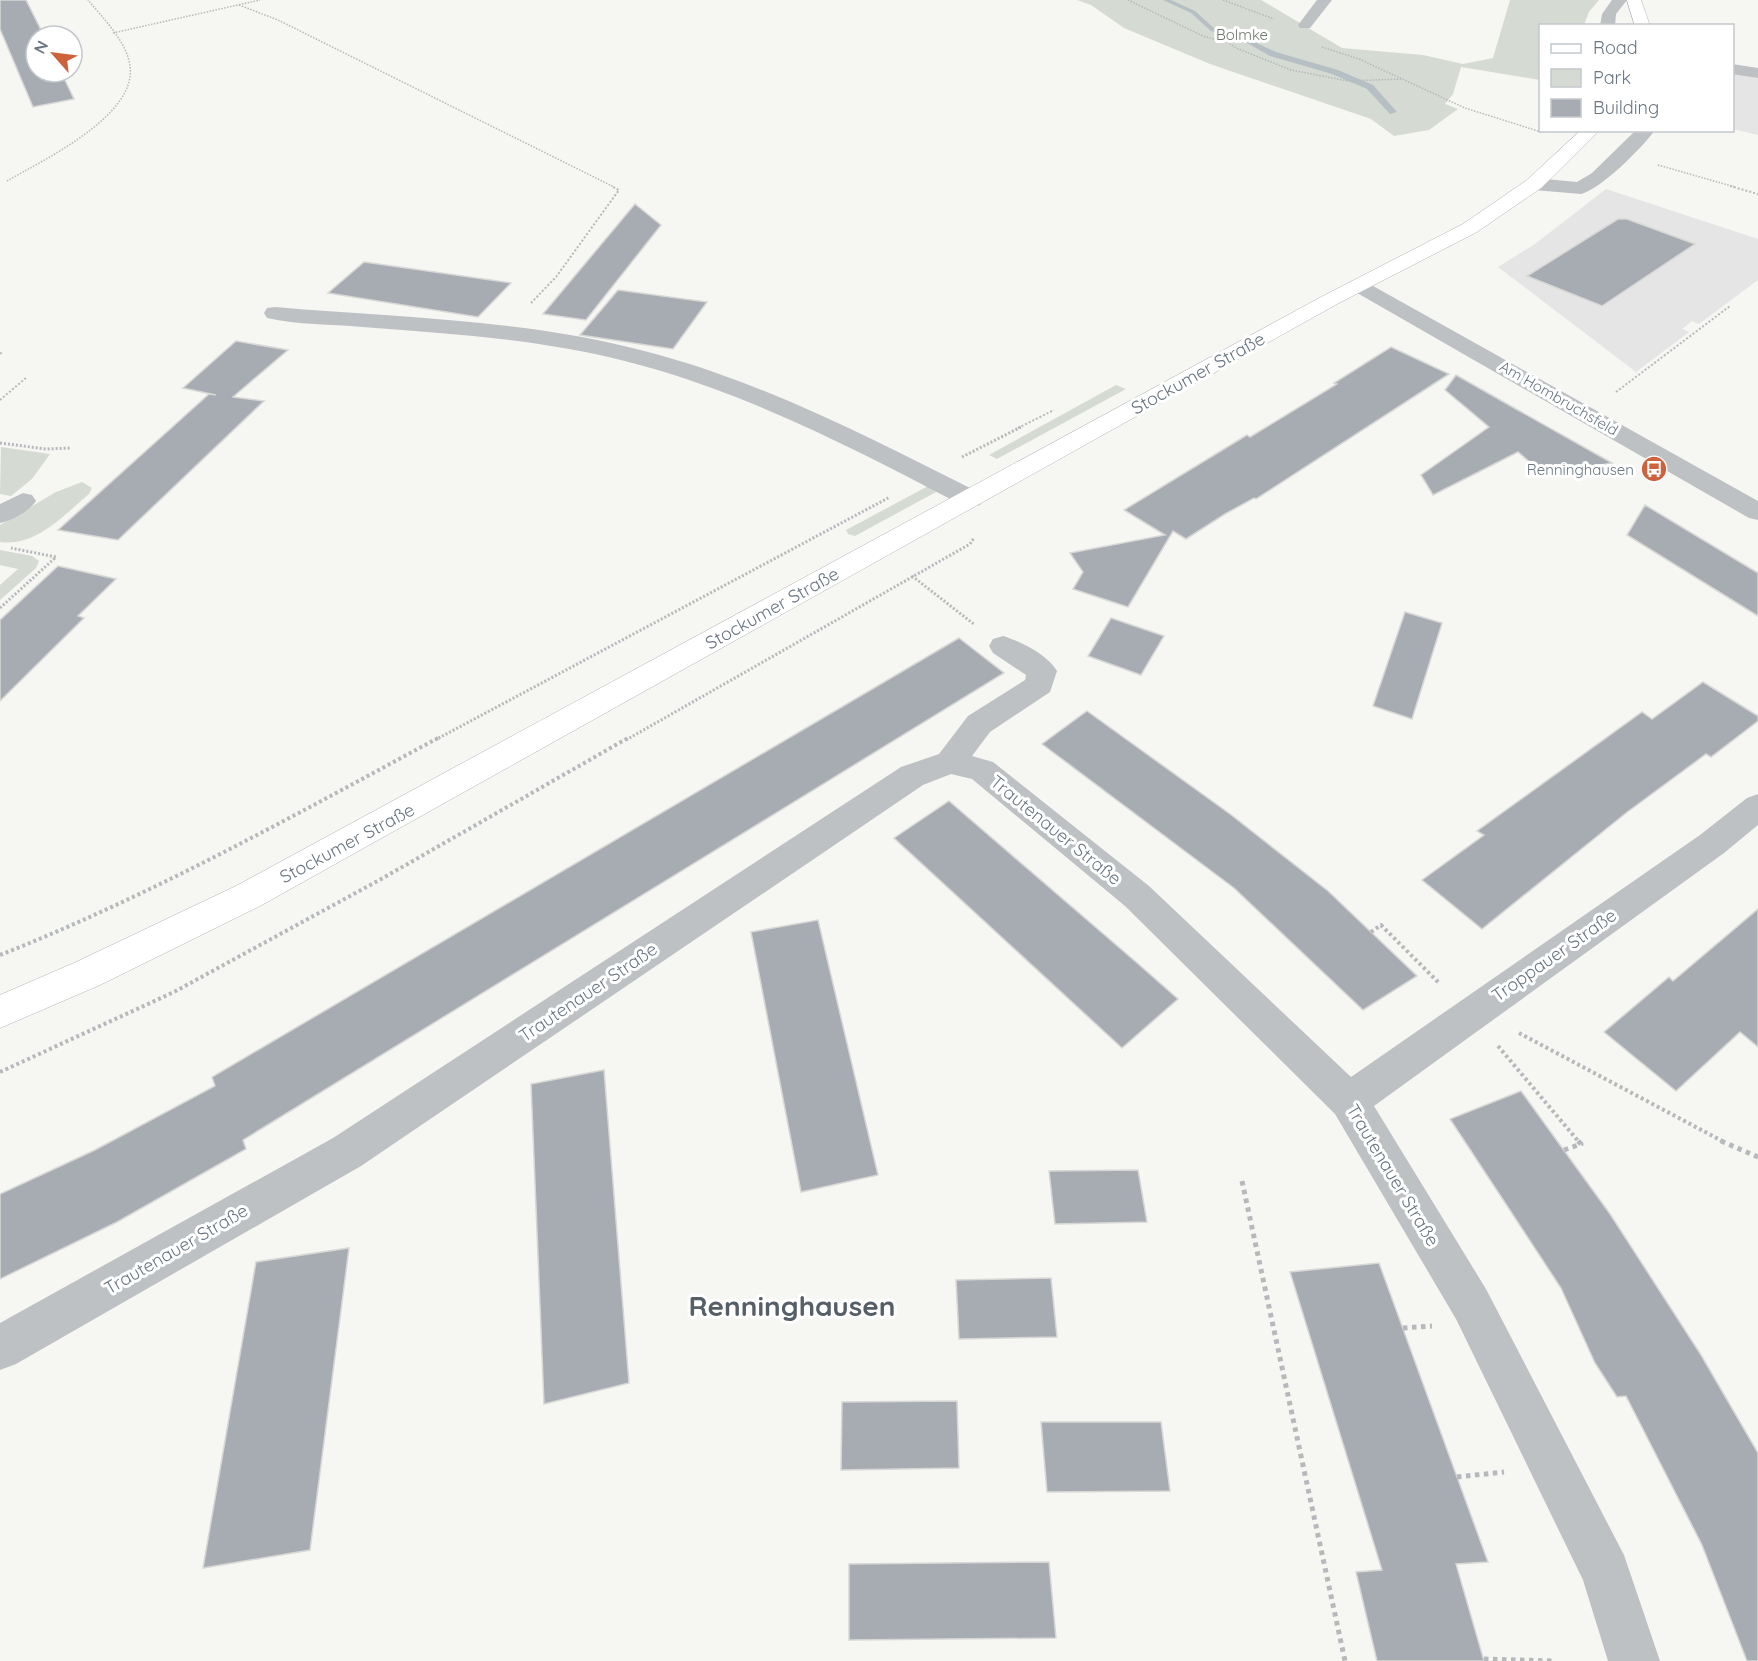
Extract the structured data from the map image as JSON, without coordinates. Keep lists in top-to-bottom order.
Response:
{
  "streets": {
    "main road": ["Stockumer Straße"],
    "street": ["Am Hombruchsfeld", "Trautenauer Straße", "Troppauer Straße"]
  },
  "crossings": [
    ["Stockumer Straße", "Am Hombruchsfeld"],
    ["Trautenauer Straße", "Troppauer Straße"]
  ],
  "districts": ["Renninghausen"],
  "parks": ["Bolmke"],
  "places": {
    "bus stop": ["Renninghausen"]
  },
  "legend": ["Road", "Park", "Building"],
  "north": "top left"
}
